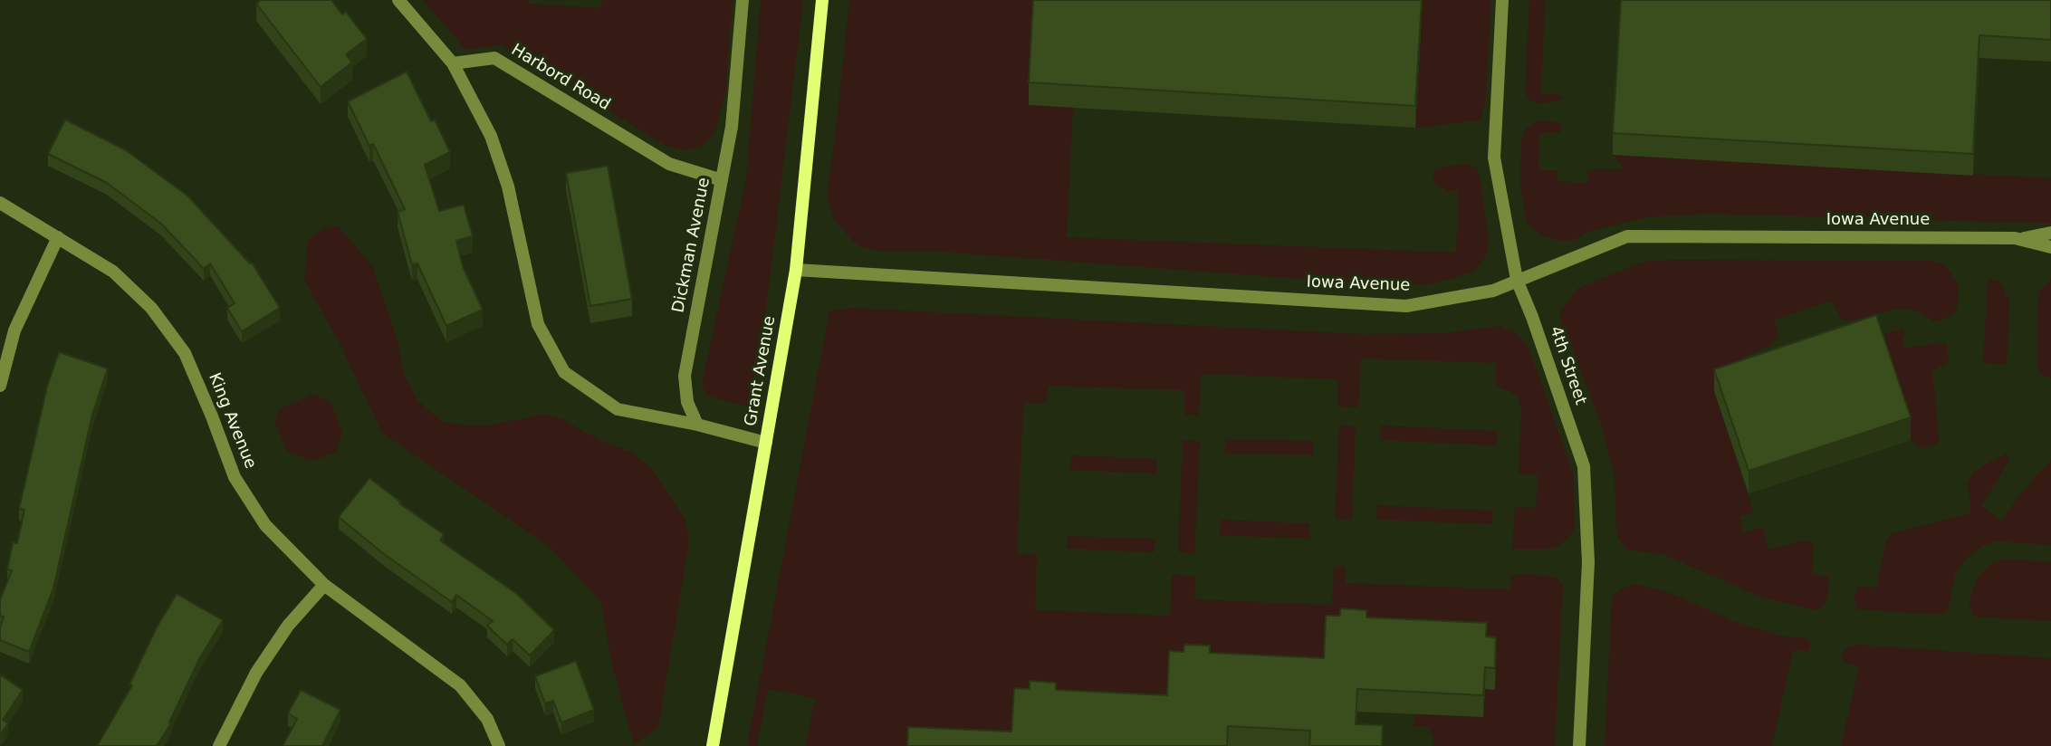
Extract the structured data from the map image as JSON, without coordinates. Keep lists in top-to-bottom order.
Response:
{
  "streets": {
    "main road": ["Grant Avenue"],
    "street": [
      "Harbord Road",
      "Iowa Avenue",
      "Dickman Avenue",
      "4th Street",
      "King Avenue"
    ]
  },
  "crossings": [
    ["Harbord Road", "Dickman Avenue"],
    ["Iowa Avenue", "4th Street"],
    ["Iowa Avenue", "Grant Avenue"]
  ]
}
